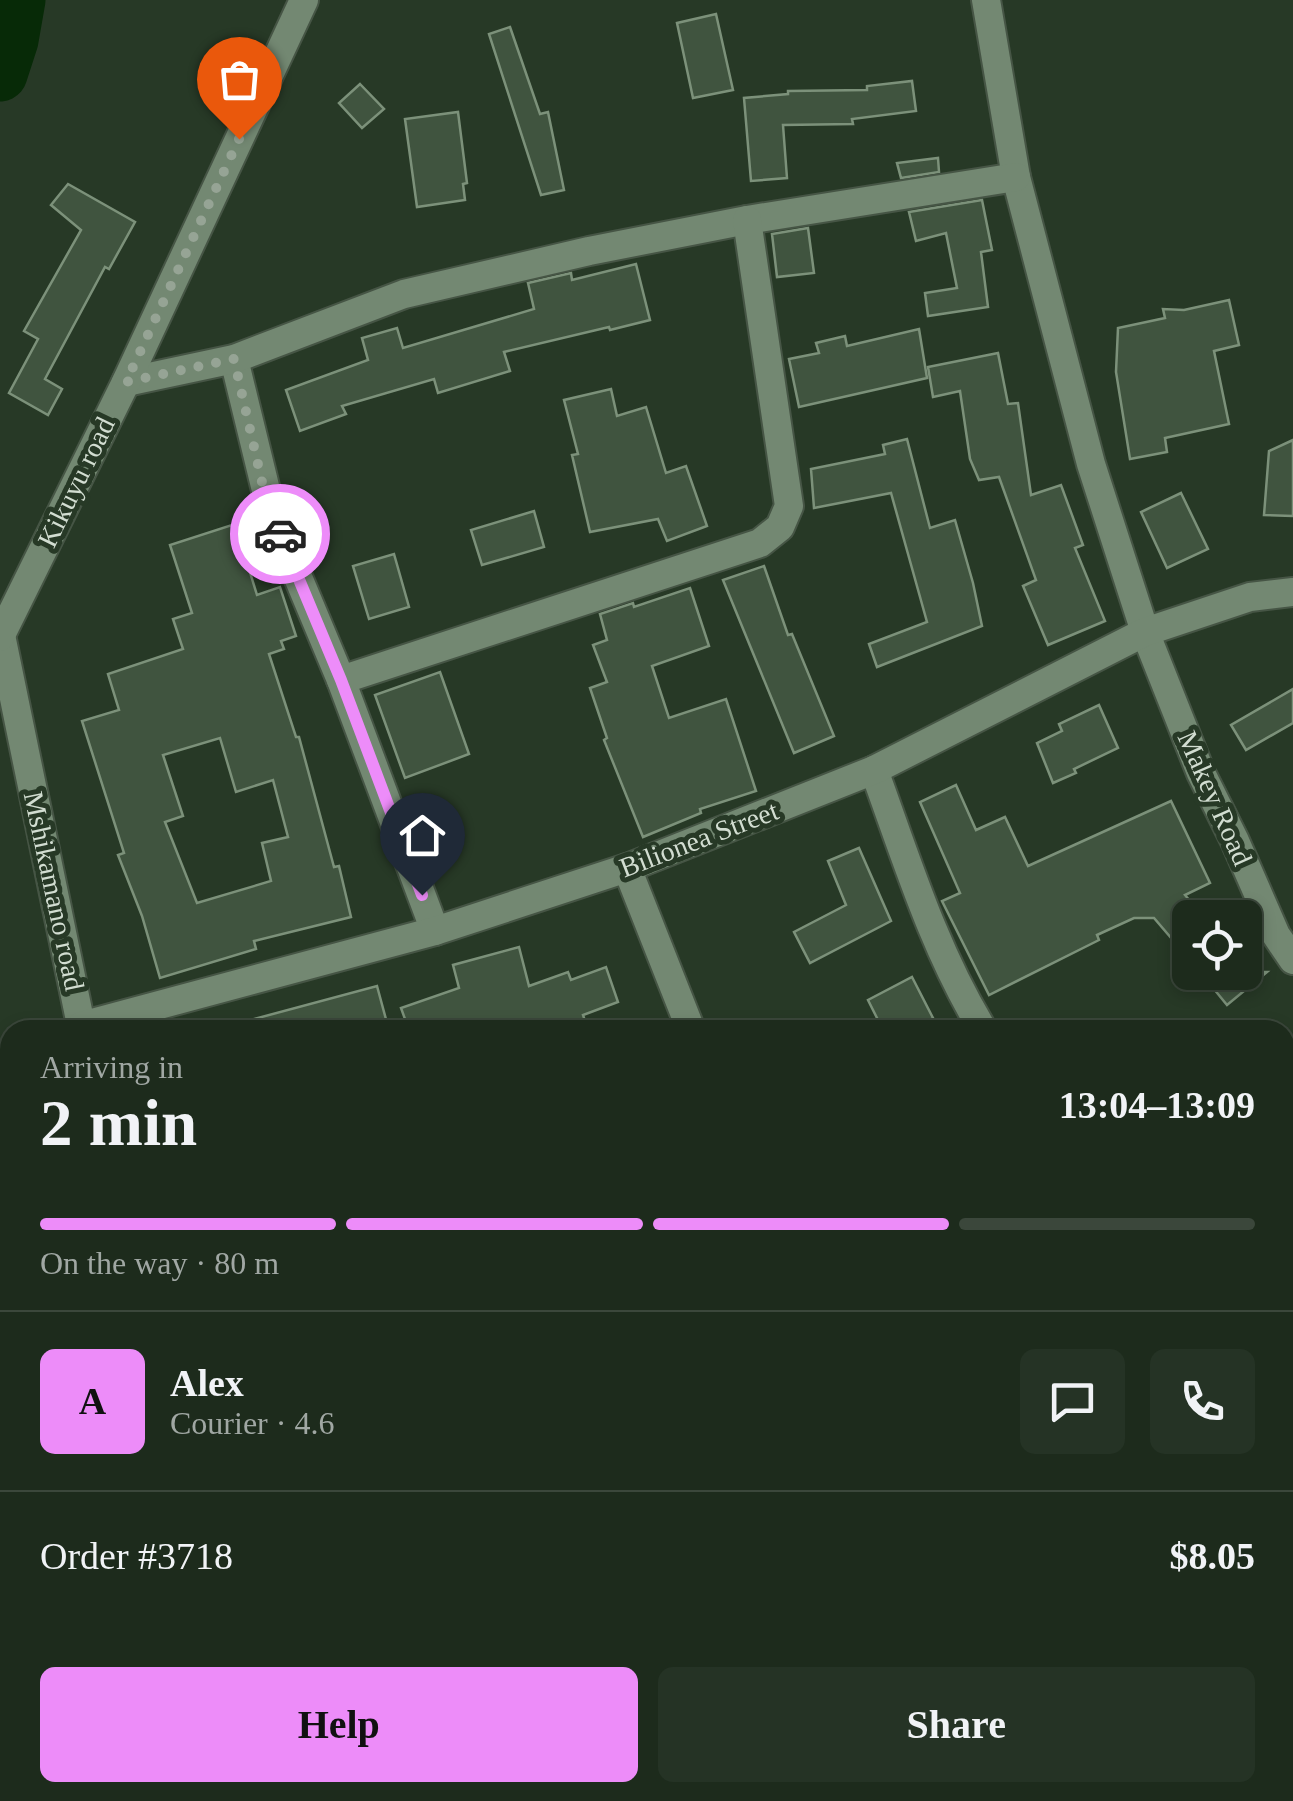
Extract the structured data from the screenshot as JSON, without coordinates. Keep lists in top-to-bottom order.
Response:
{
  "streets": {
    "street": [
      "Kikuyu road",
      "Makey Road",
      "Bilionea Street",
      "Mshikamano road"
    ]
  },
  "crossings": [
    ["Kikuyu road", "Mshikamano road"],
    ["Makey Road", "Bilionea Street"]
  ],
  "page": {
    "heading": ["2 min", "Arriving in", "13:04–13:09"],
    "panel": [
      "Alex",
      "Courier · 4.6",
      "Order #3718",
      "$8.05"
    ],
    "bar": "On the way · 80 m",
    "round": "A",
    "buttons": ["Help", "Share"]
  }
}
